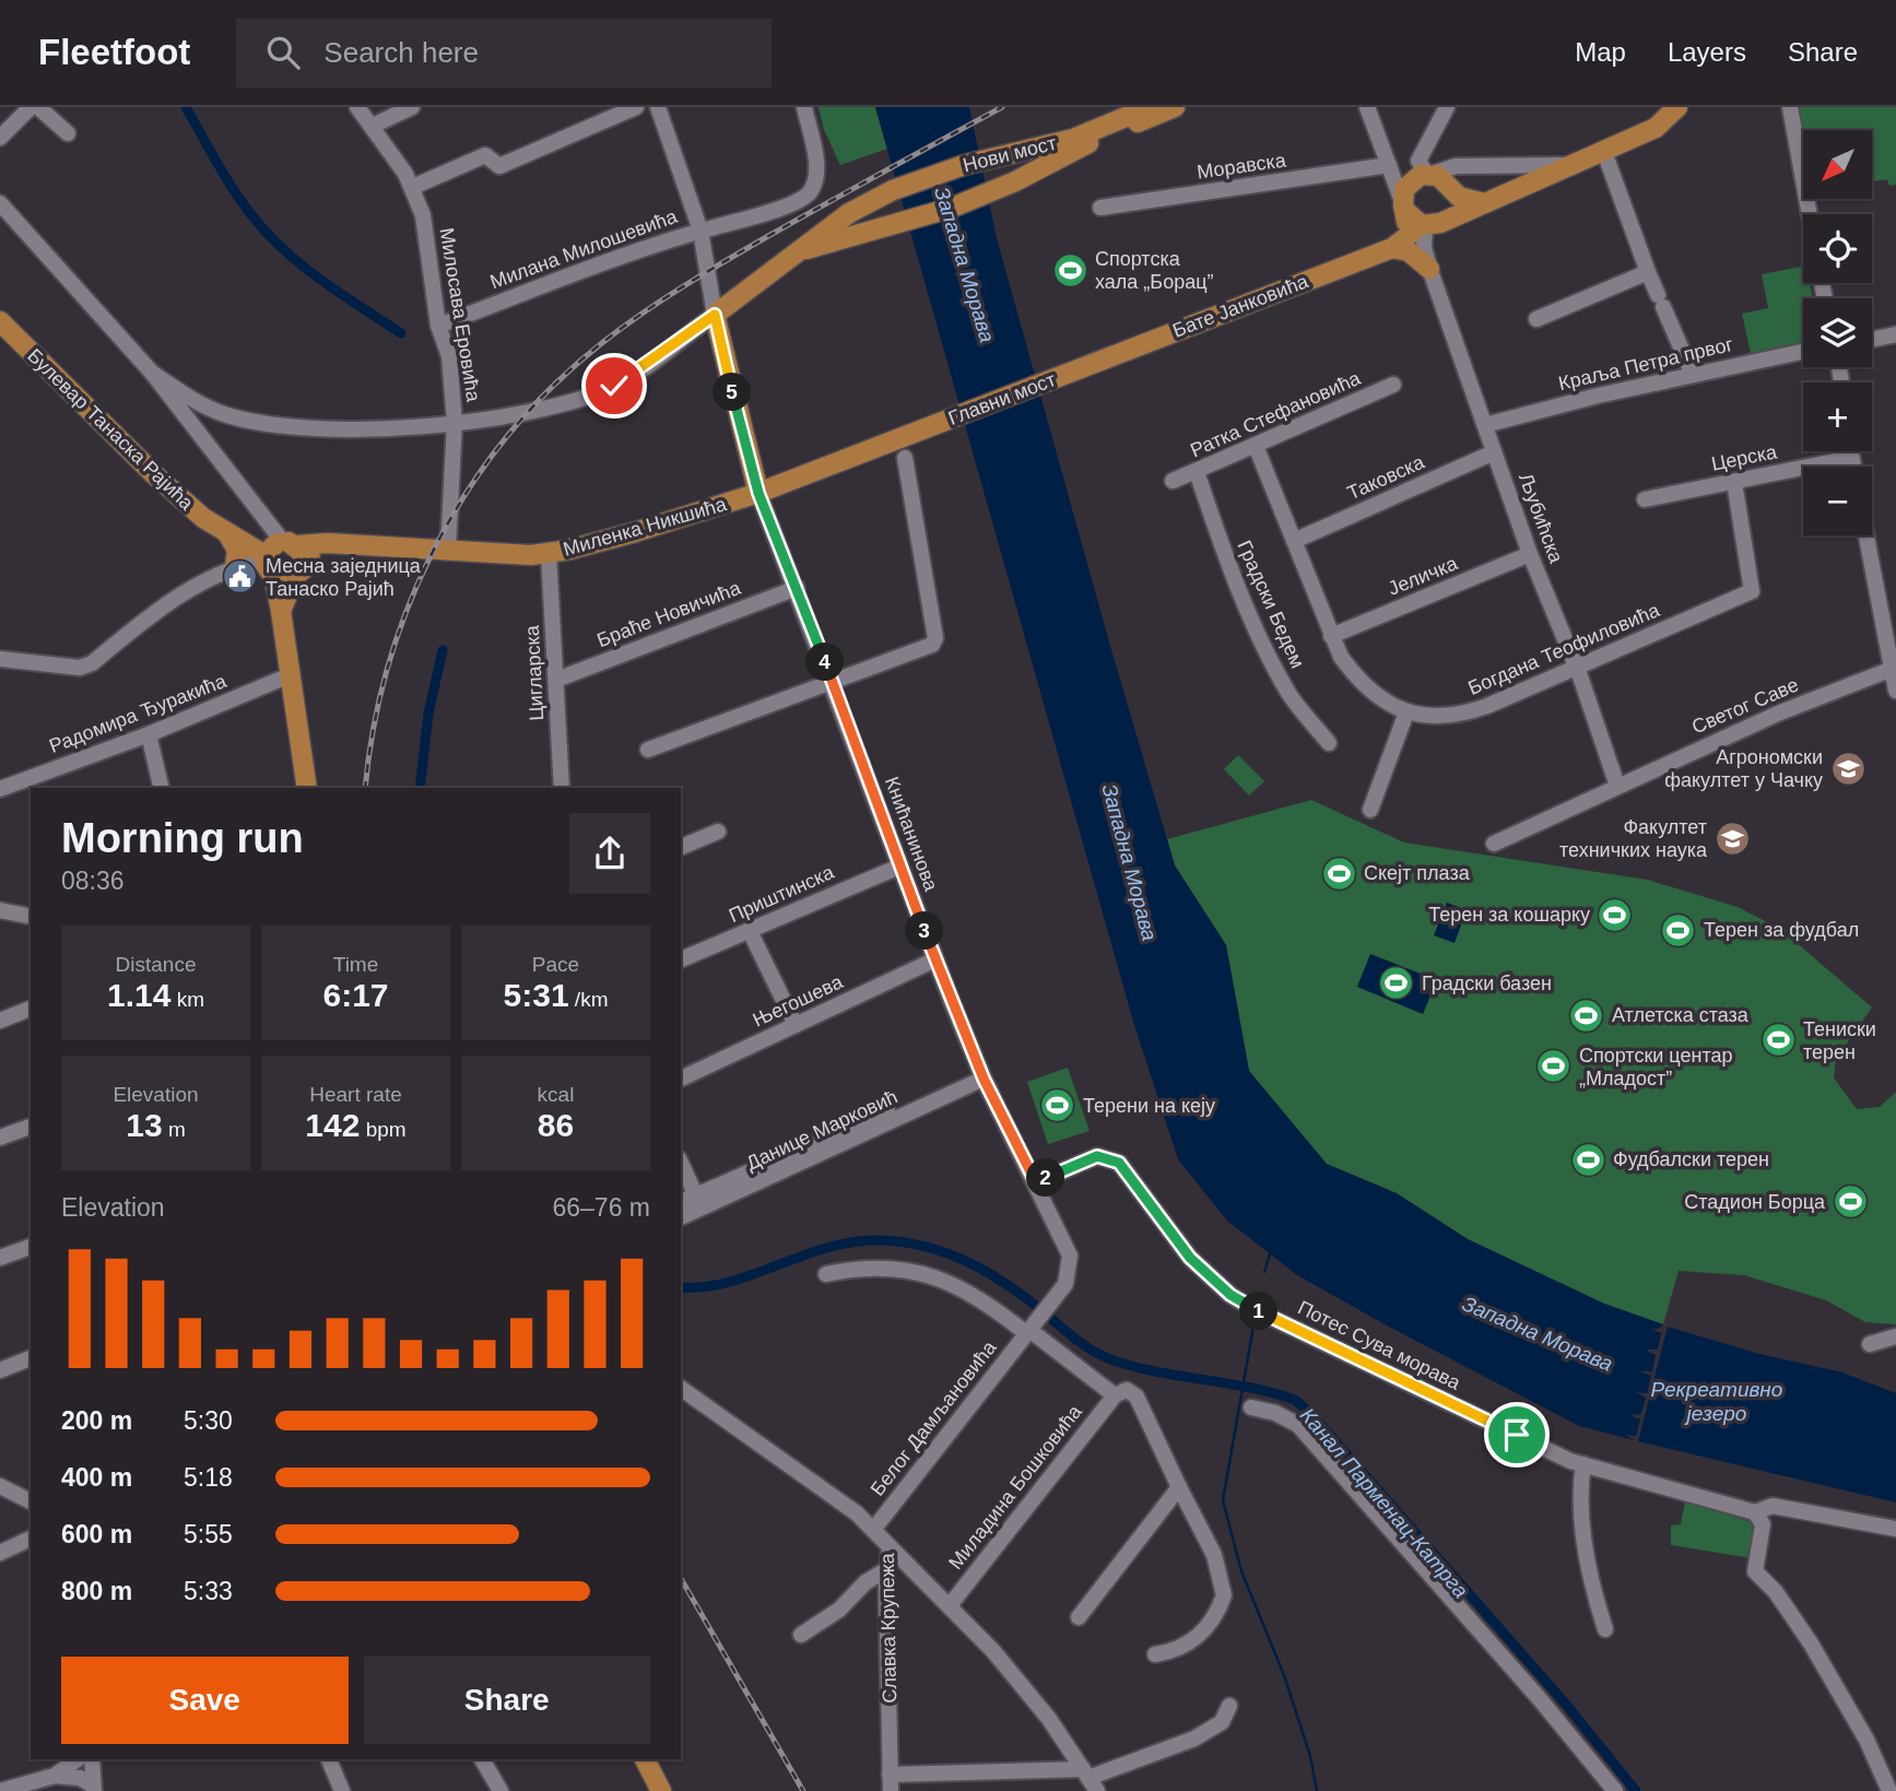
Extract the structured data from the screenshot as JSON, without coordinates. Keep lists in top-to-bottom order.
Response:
{
  "streets": {
    "main road": [
      "Нови мост",
      "Бате Јанковића",
      "Главни мост",
      "Булевар Танаска Рајића",
      "Миленка Никшића"
    ],
    "street": [
      "Моравска",
      "Милана Милошевића",
      "Милосава Еровића",
      "Краља Петра првог",
      "Ратка Стефановића",
      "Церска",
      "Таковска",
      "Љубићска",
      "Јеличка",
      "Градски Бедем",
      "Браће Новичића",
      "Богдана Теофиловића",
      "Цигларска",
      "Светог Саве",
      "Радомира Ђуракића",
      "Книћанинова",
      "Приштинска",
      "Његошева",
      "Данице Марковић",
      "Потес Сува морава",
      "Белог Дамљановића",
      "Миладина Бошковића",
      "Славка Крупежа"
    ]
  },
  "crossings": [
    ["Милана Милошевића", "Милосава Еровића"],
    ["Бате Јанковића", "Главни мост"],
    ["Бате Јанковића", "Љубићска"],
    ["Милосава Еровића", "Миленка Никшића"],
    ["Краља Петра првог", "Љубићска"],
    ["Главни мост", "Миленка Никшића"],
    ["Ратка Стефановића", "Градски Бедем"],
    ["Ратка Стефановића", "Богдана Теофиловића"],
    ["Булевар Танаска Рајића", "Миленка Никшића"],
    ["Церска", "Богдана Теофиловића"],
    ["Таковска", "Љубићска"],
    ["Таковска", "Богдана Теофиловића"],
    ["Љубићска", "Јеличка"],
    ["Љубићска", "Богдана Теофиловића"],
    ["Љубићска", "Светог Саве"],
    ["Миленка Никшића", "Цигларска"],
    ["Миленка Никшића", "Книћанинова"],
    ["Јеличка", "Богдана Теофиловића"],
    ["Браће Новичића", "Цигларска"],
    ["Браће Новичића", "Книћанинова"],
    ["Книћанинова", "Приштинска"],
    ["Книћанинова", "Његошева"],
    ["Книћанинова", "Данице Марковић"],
    ["Книћанинова", "Потес Сува морава"],
    ["Книћанинова", "Белог Дамљановића"],
    ["Белог Дамљановића", "Славка Крупежа"]
  ],
  "water": ["Западна Морава", "Рекреативно језеро", "Канал Парменац-Катрга"],
  "places": {
    "sports": [
      "Спортска хала „Борац”",
      "Скејт плаза",
      "Терен за кошарку",
      "Терен за фудбал",
      "Градски базен",
      "Атлетска стаза",
      "Тениски терен",
      "Спортски центар „Младост”",
      "Терени на кеју",
      "Фудбалски терен",
      "Стадион Борца"
    ],
    "public building": ["Месна заједница Танаско Рајић"],
    "school or university": ["Агрономски факултет у Чачку", "Факултет техничких наука"]
  },
  "north": "bottom left",
  "page": {
    "header": "Fleetfoot",
    "search": "Search here",
    "nav": ["Map", "Layers", "Share"],
    "map_buttons": ["+", "−"],
    "pins": [
      "5",
      "4",
      "3",
      "2",
      "1"
    ],
    "heading": ["Morning run", "08:36"],
    "stats": [
      ["Distance", "1.14 km"],
      ["Time", "6:17"],
      ["Pace", "5:31 /km"],
      ["Elevation", "13 m"],
      ["Heart rate", "142 bpm"],
      ["kcal", "86"]
    ],
    "chart": ["Elevation", "66–76 m"],
    "list": [
      {
        "name": "200 m",
        "note": "5:30"
      },
      {
        "name": "400 m",
        "note": "5:18"
      },
      {
        "name": "600 m",
        "note": "5:55"
      },
      {
        "name": "800 m",
        "note": "5:33"
      }
    ],
    "buttons": ["Save", "Share"]
  }
}
